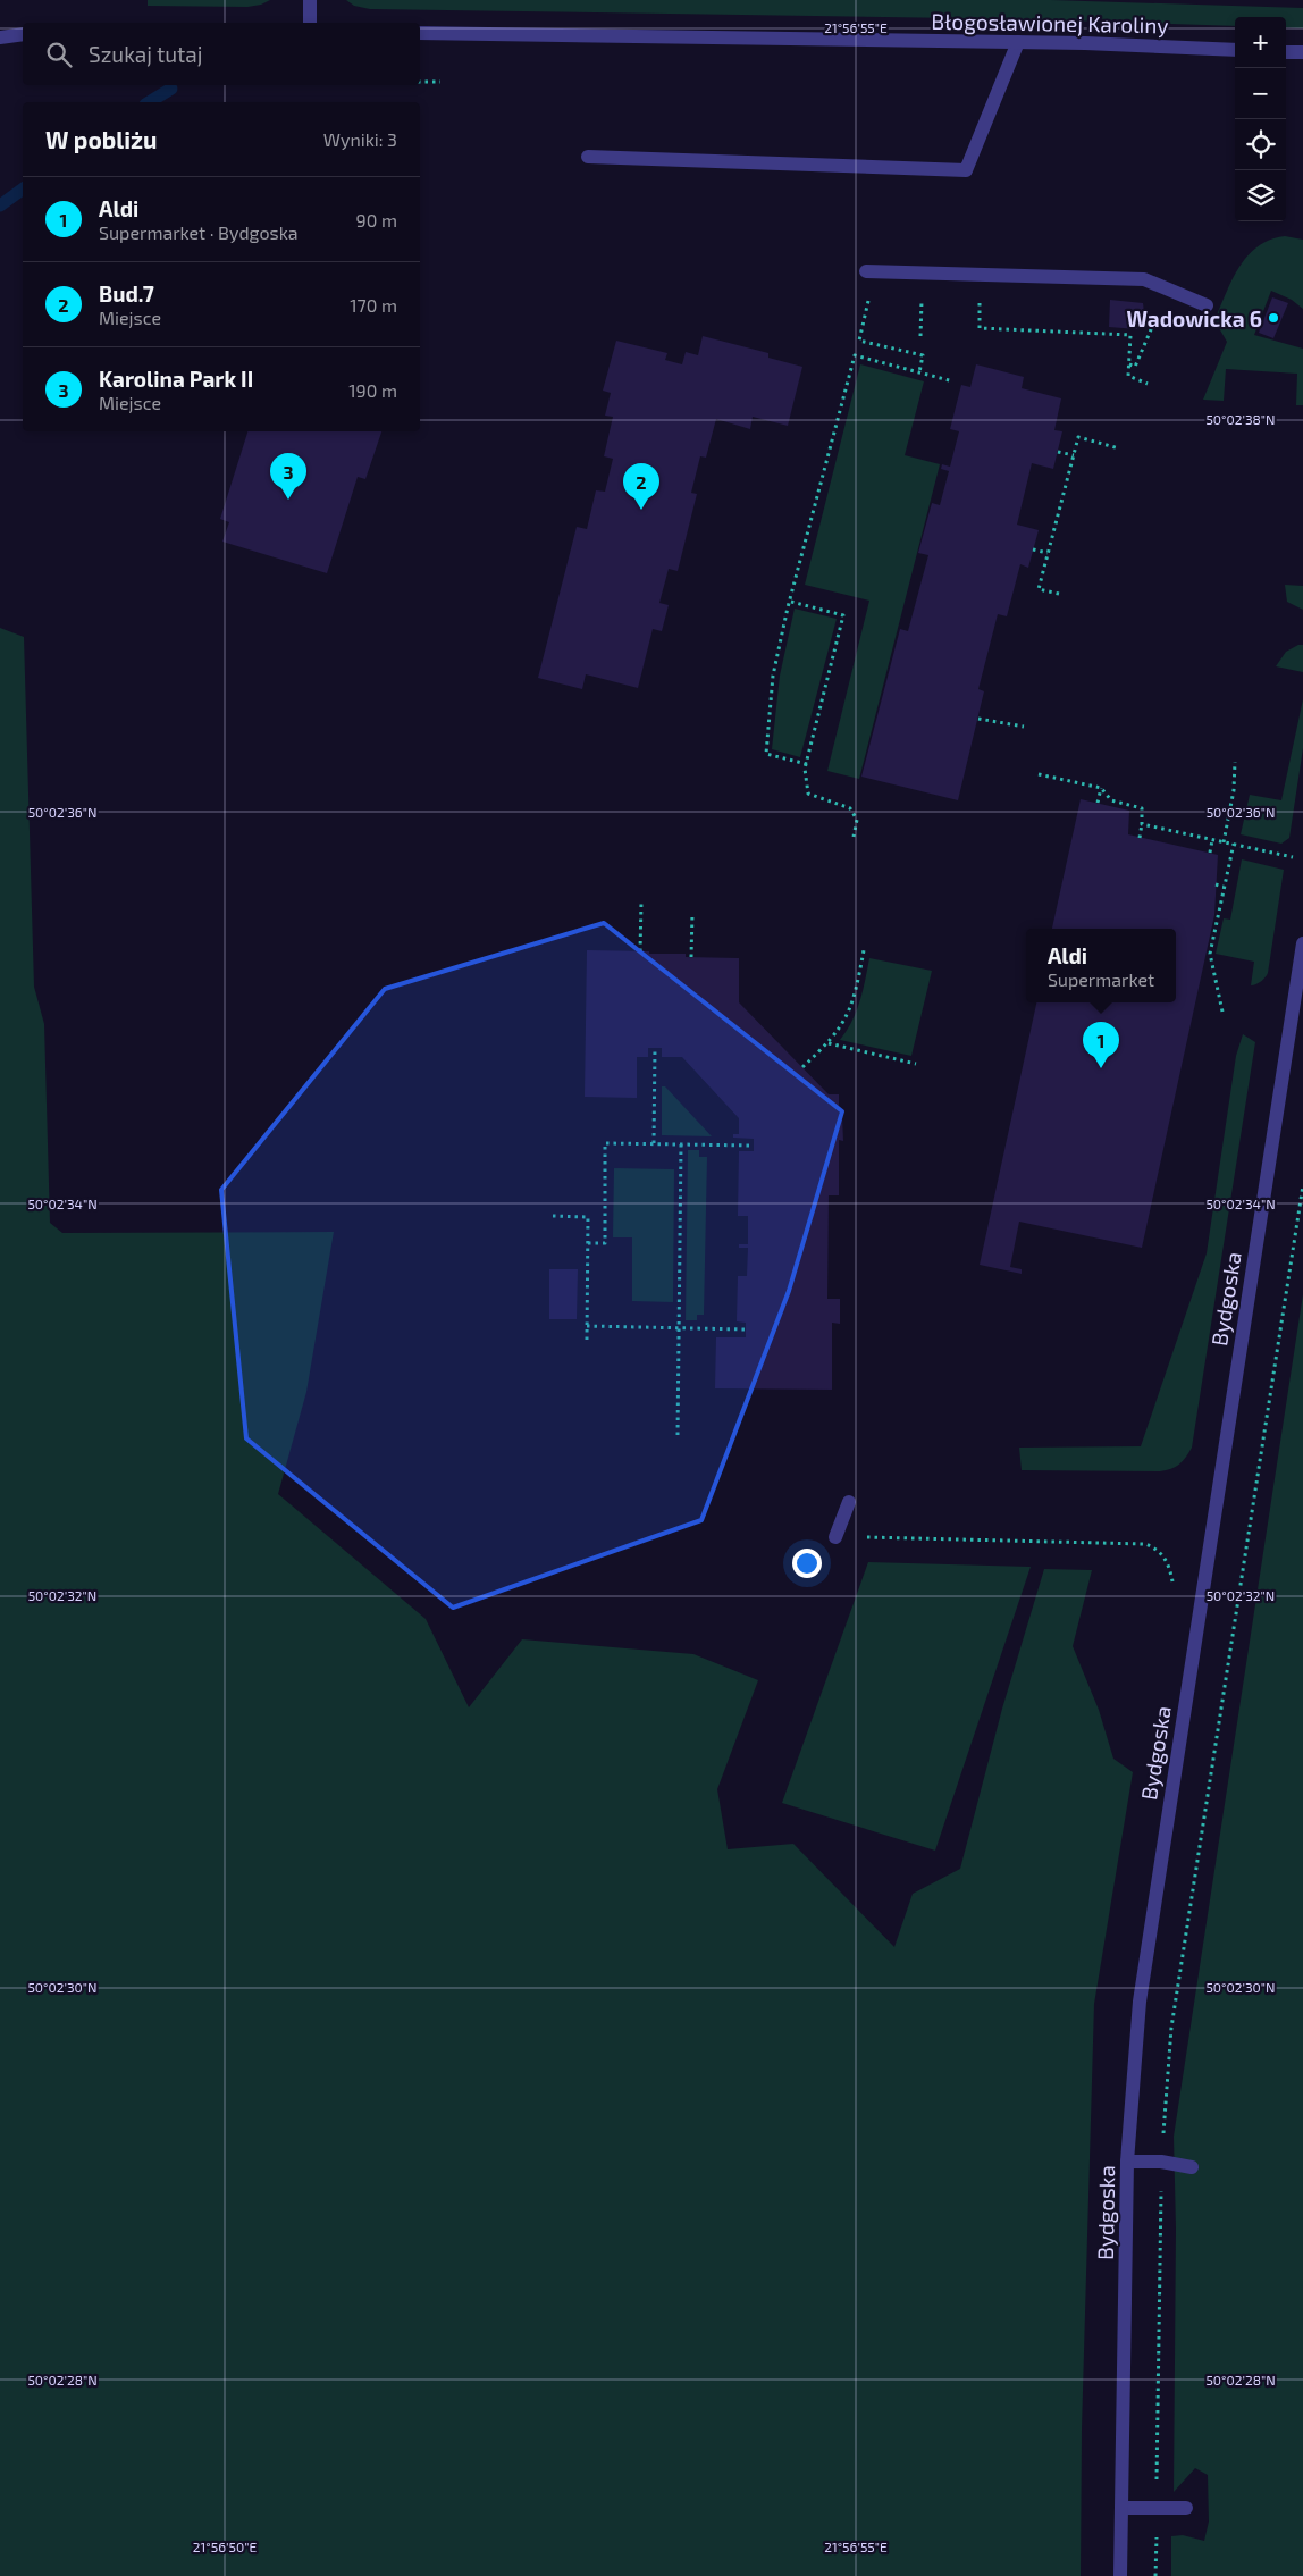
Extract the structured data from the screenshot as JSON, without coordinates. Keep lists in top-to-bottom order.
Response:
{
  "streets": {
    "street": ["Błogosławionej Karoliny", "Bydgoska"]
  },
  "places": ["Wadowicka 6"],
  "page": {
    "map_buttons": ["+", "−"],
    "search": "Szukaj tutaj",
    "heading": ["W pobliżu", "Wyniki: 3"],
    "list": [
      {
        "mark": "1",
        "name": "Aldi",
        "note": "Supermarket · Bydgoska",
        "value": "90 m"
      },
      {
        "mark": "2",
        "name": "Bud.7",
        "note": "Miejsce",
        "value": "170 m"
      },
      {
        "mark": "3",
        "name": "Karolina Park II",
        "note": "Miejsce",
        "value": "190 m"
      }
    ],
    "pins": ["3", "2", "1"],
    "popup": ["Aldi", "Supermarket"]
  },
  "coordinates": [
    "21°56'55\"E",
    "50°02'38\"N",
    "50°02'36\"N",
    "50°02'34\"N",
    "50°02'32\"N",
    "50°02'30\"N",
    "50°02'28\"N",
    "21°56'50\"E"
  ]
}
